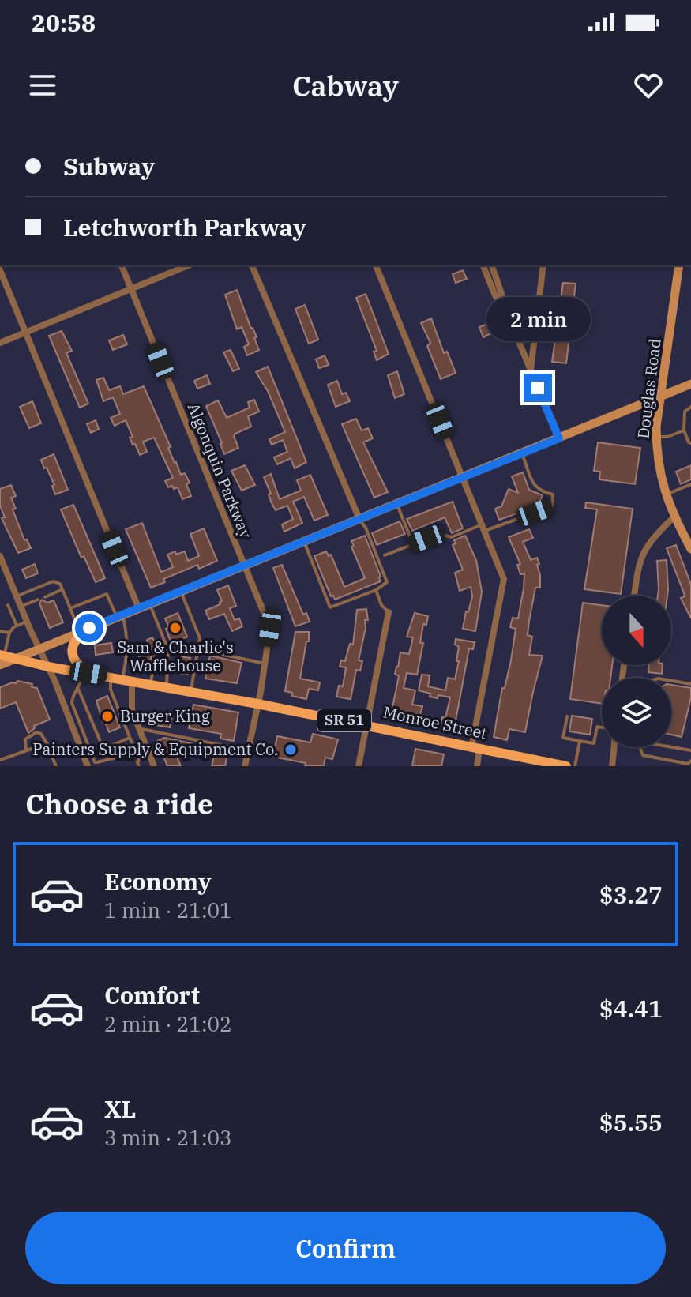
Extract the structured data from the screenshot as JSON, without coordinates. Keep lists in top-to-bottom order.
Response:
{
  "streets": {
    "main road": ["Douglas Road", "SR 51", "Monroe Street"],
    "street": ["Algonquin Parkway"]
  },
  "crossings": [
    ["Algonquin Parkway", "Monroe Street"]
  ],
  "places": ["Sam & Charlie's Wafflehouse", "Burger King", "Painters Supply & Equipment Co."],
  "north": "bottom",
  "page": {
    "status": "20:58",
    "header": "Cabway",
    "banner": ["Subway", "Letchworth Parkway"],
    "bubble": "2 min",
    "heading": "Choose a ride",
    "list": [
      {
        "name": "Economy",
        "note": "1 min · 21:01",
        "value": "$3.27"
      },
      {
        "name": "Comfort",
        "note": "2 min · 21:02",
        "value": "$4.41"
      },
      {
        "name": "XL",
        "note": "3 min · 21:03",
        "value": "$5.55"
      }
    ],
    "buttons": "Confirm"
  }
}
